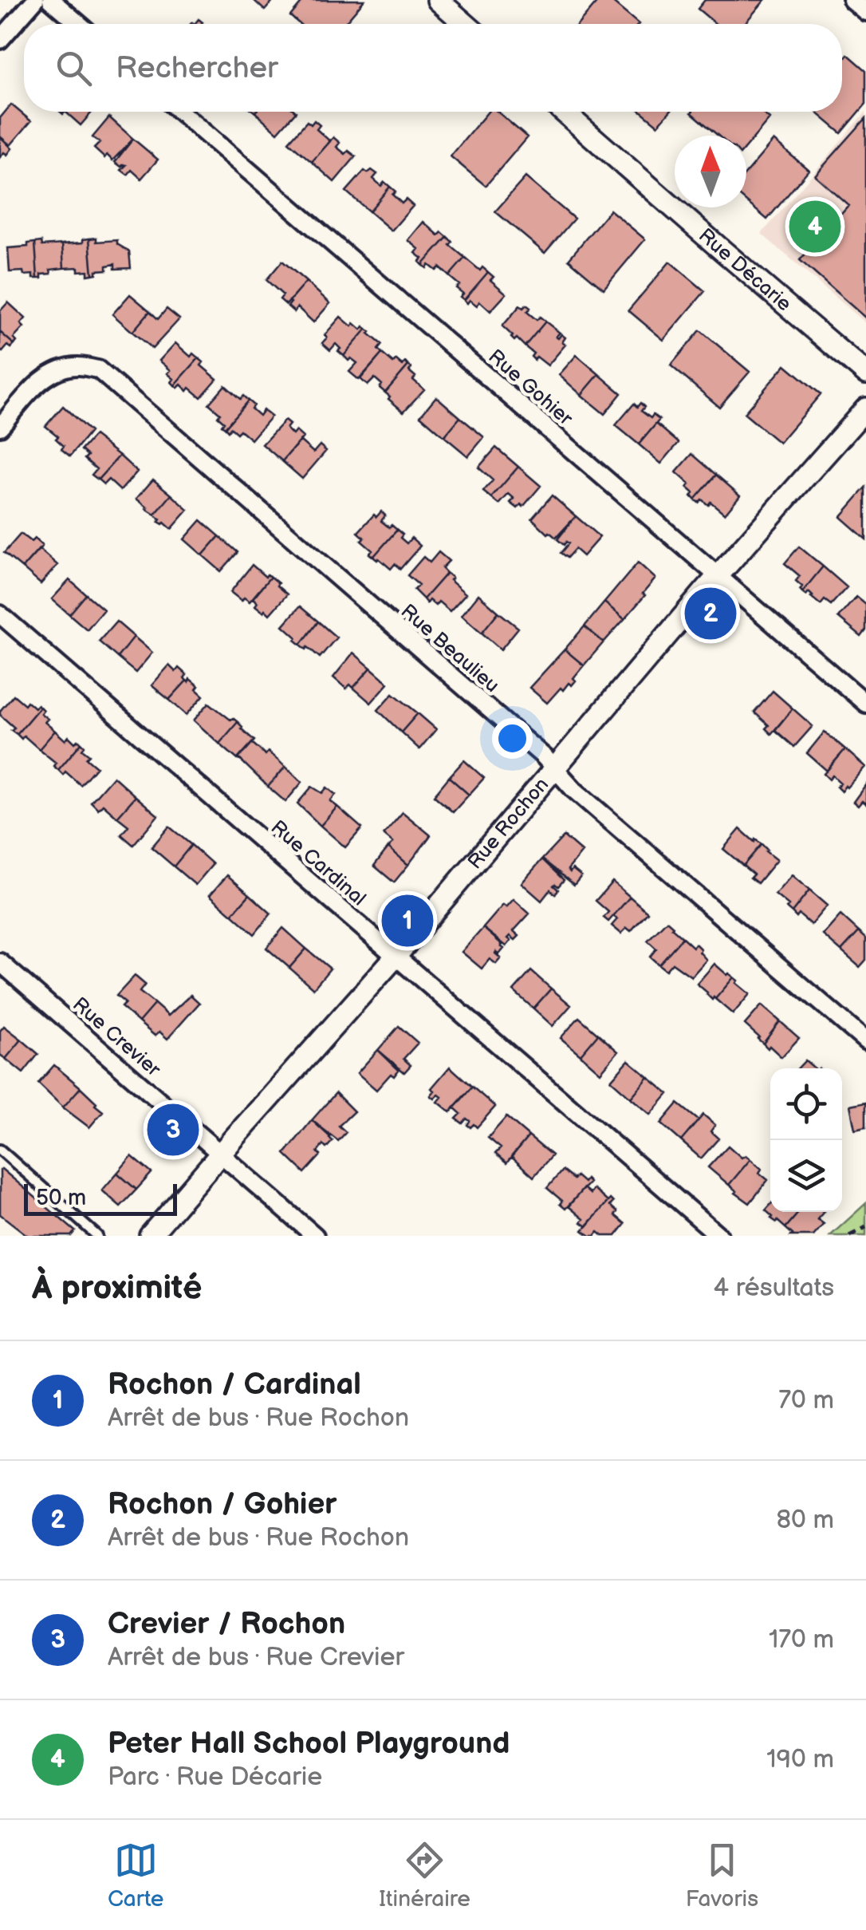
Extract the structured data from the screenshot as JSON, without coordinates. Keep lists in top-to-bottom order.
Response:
{
  "streets": {
    "street": [
      "Rue Décarie",
      "Rue Gohier",
      "Rue Beaulieu",
      "Rue Rochon",
      "Rue Cardinal",
      "Rue Crevier"
    ]
  },
  "crossings": [
    ["Rue Gohier", "Rue Rochon"],
    ["Rue Beaulieu", "Rue Rochon"],
    ["Rue Rochon", "Rue Cardinal"],
    ["Rue Rochon", "Rue Crevier"]
  ],
  "scale_bar": "50 m",
  "north": "top",
  "page": {
    "search": "Rechercher",
    "pins": [
      "4",
      "2",
      "1",
      "3"
    ],
    "scale": "50 m",
    "heading": ["À proximité", "4 résultats"],
    "list": [
      {
        "mark": "1",
        "name": "Rochon / Cardinal",
        "note": "Arrêt de bus · Rue Rochon",
        "value": "70 m"
      },
      {
        "mark": "2",
        "name": "Rochon / Gohier",
        "note": "Arrêt de bus · Rue Rochon",
        "value": "80 m"
      },
      {
        "mark": "3",
        "name": "Crevier / Rochon",
        "note": "Arrêt de bus · Rue Crevier",
        "value": "170 m"
      },
      {
        "mark": "4",
        "name": "Peter Hall School Playground",
        "note": "Parc · Rue Décarie",
        "value": "190 m"
      }
    ],
    "nav": ["Carte", "Itinéraire", "Favoris"]
  }
}
